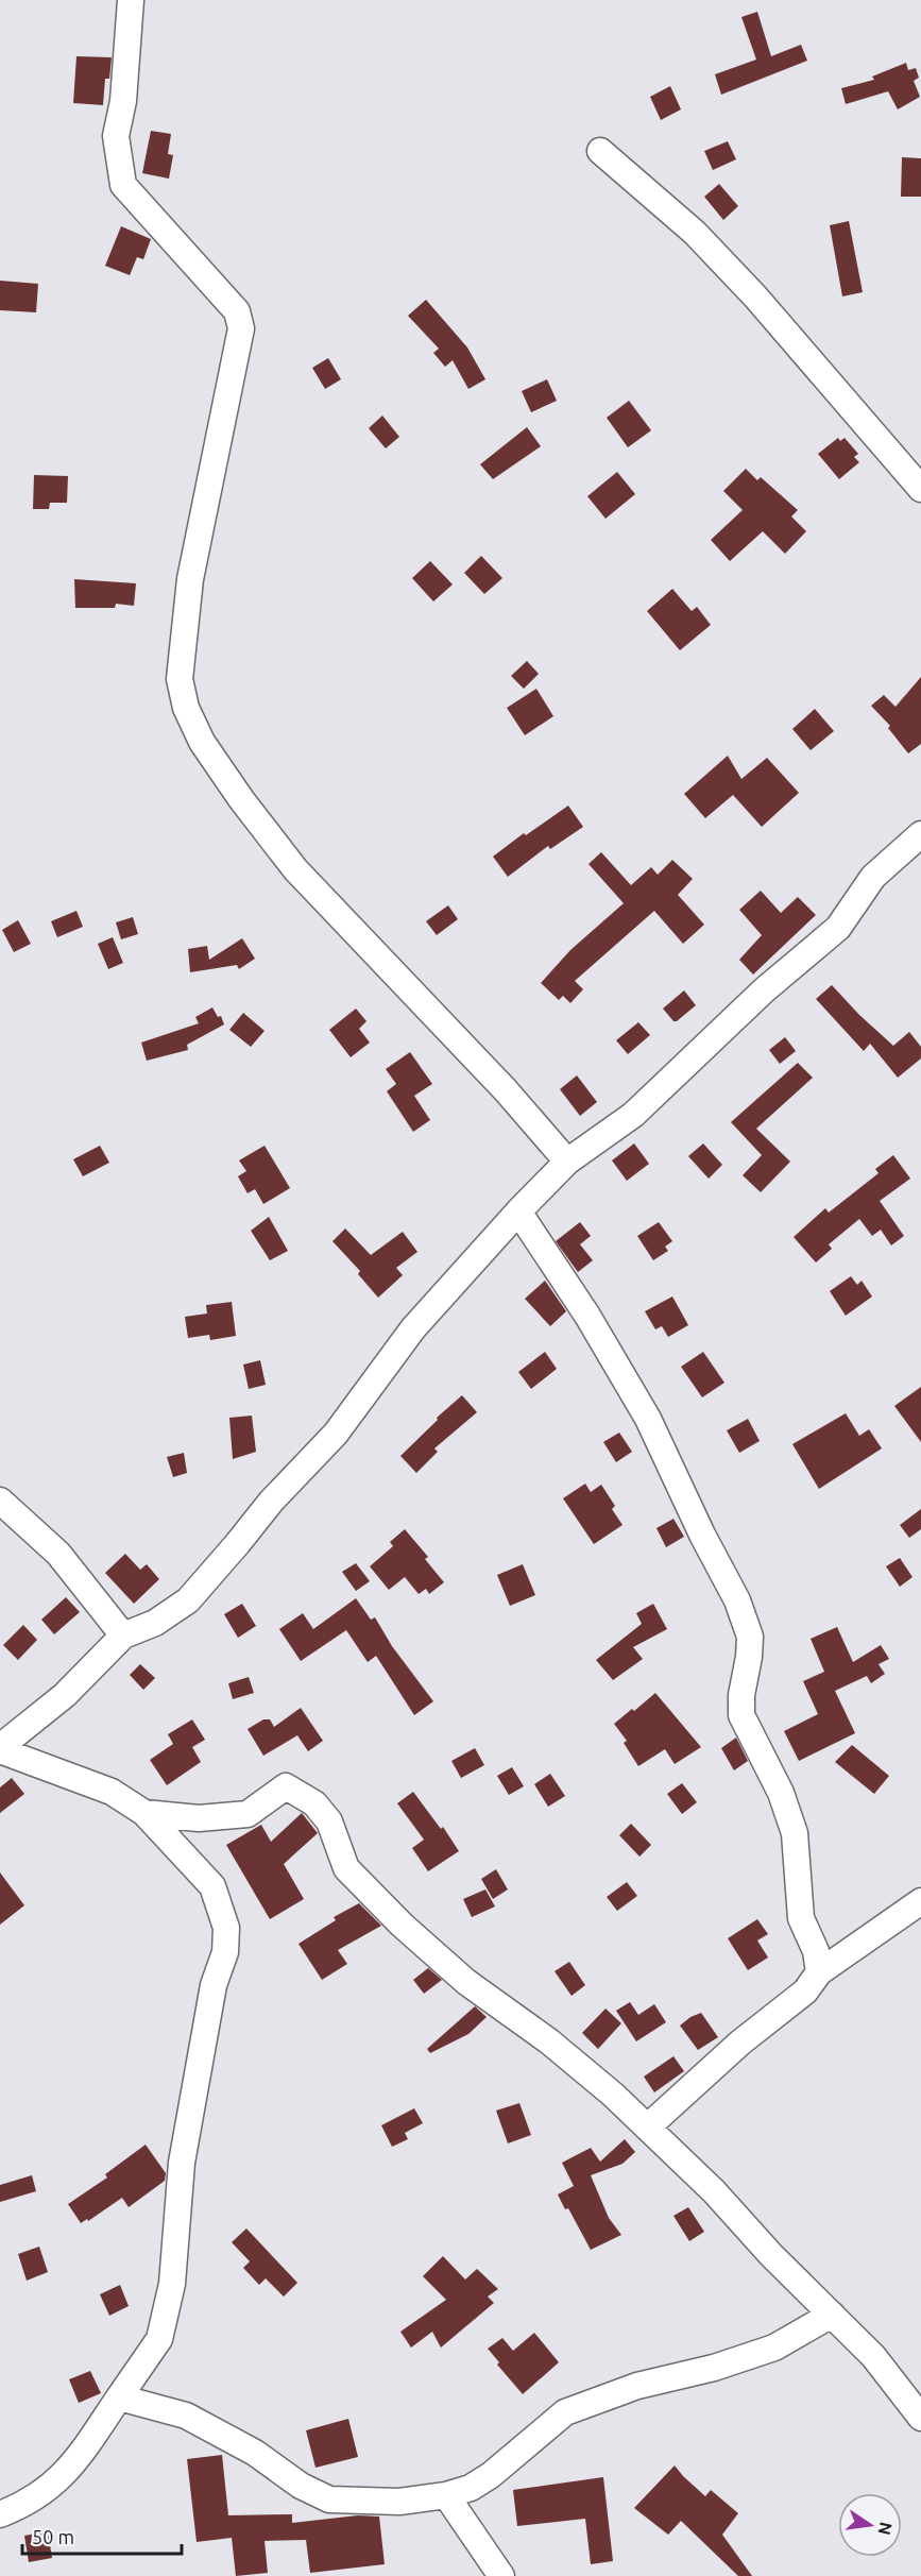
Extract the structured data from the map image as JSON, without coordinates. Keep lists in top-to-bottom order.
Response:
{
  "scale_bar": "50 m",
  "north": "right"
}
